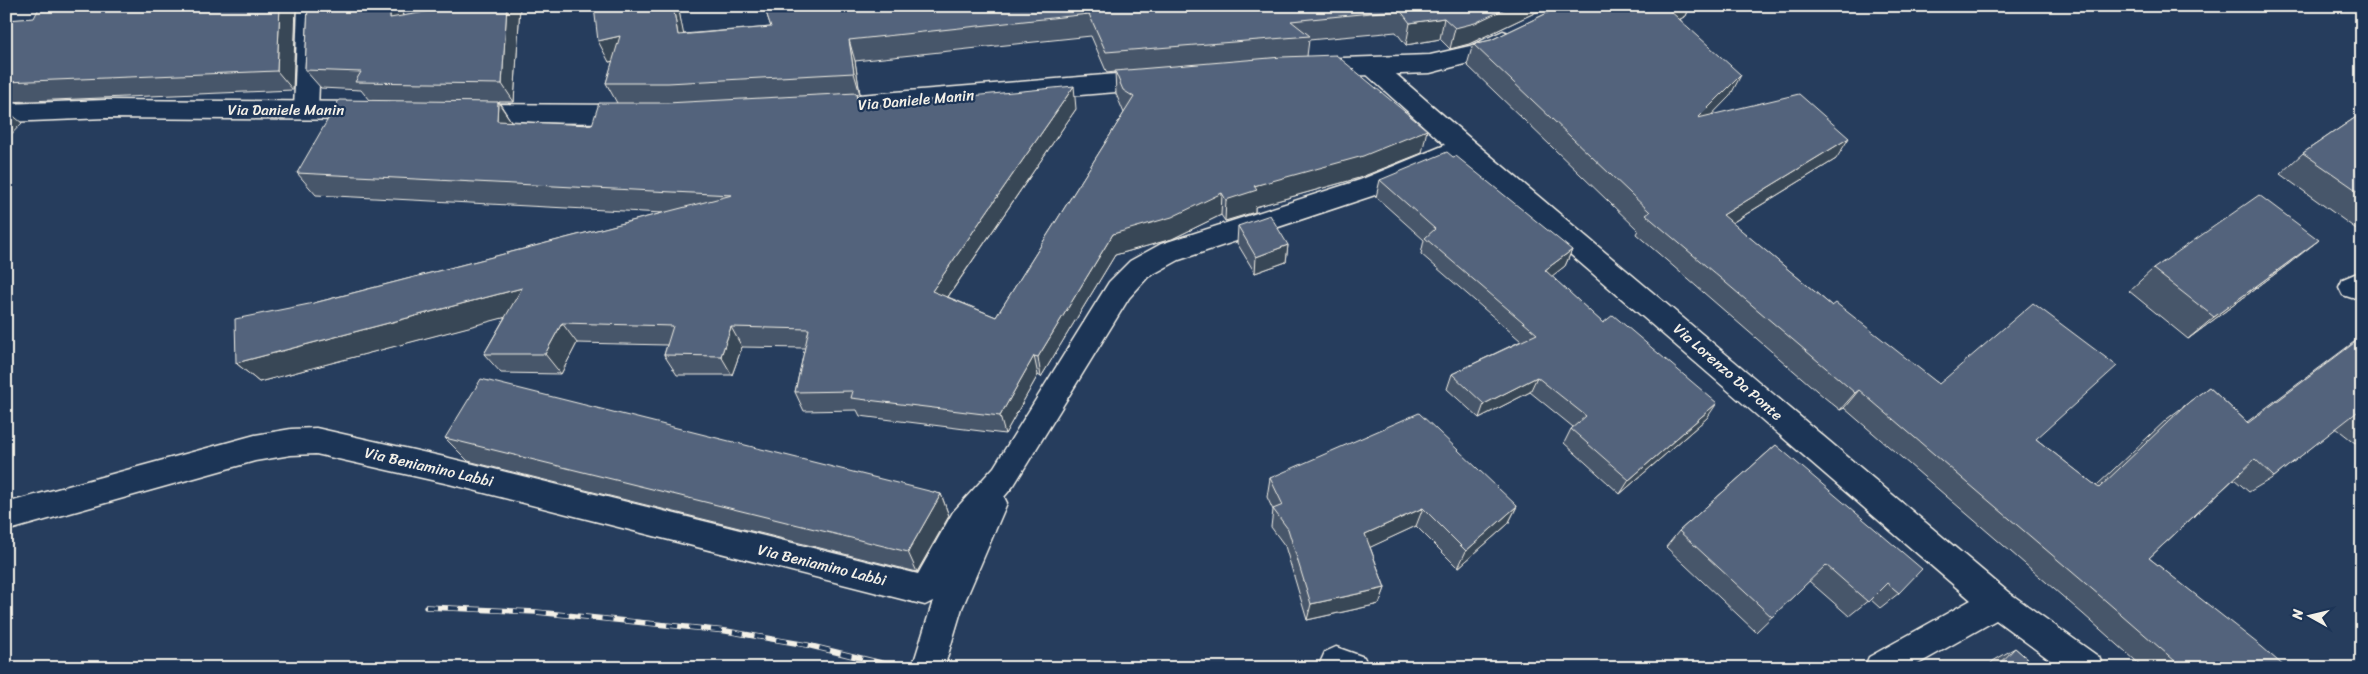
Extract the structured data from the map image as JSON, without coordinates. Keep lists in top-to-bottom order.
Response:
{
  "streets": {
    "street": ["Via Daniele Manin", "Via Lorenzo Da Ponte", "Via Beniamino Labbi"]
  },
  "crossings": [
    ["Via Lorenzo Da Ponte", "Via Beniamino Labbi"]
  ],
  "north": "left"
}
